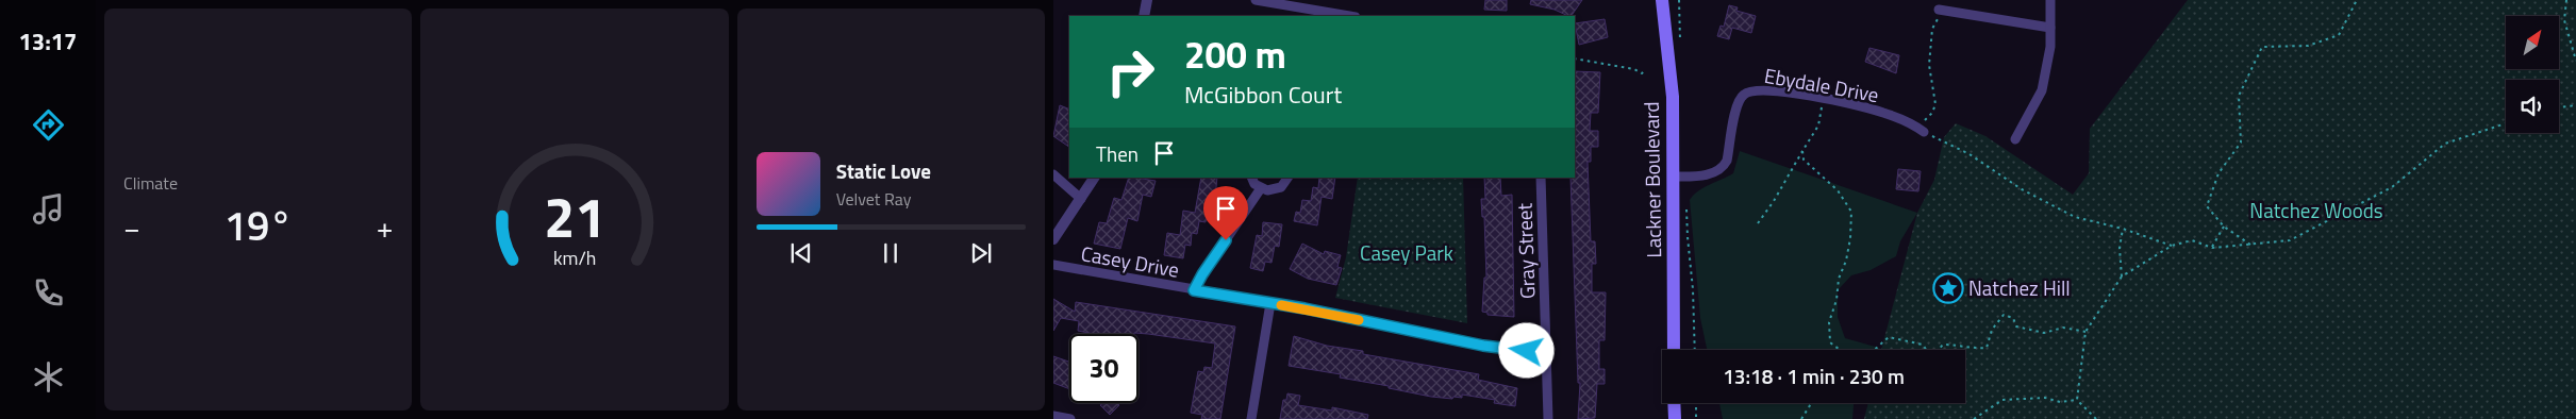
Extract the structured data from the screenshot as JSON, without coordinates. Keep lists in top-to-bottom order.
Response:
{
  "streets": {
    "main road": ["Lackner Boulevard"],
    "street": ["Ebydale Drive", "Gray Street", "Casey Drive"]
  },
  "crossings": [
    ["Ebydale Drive", "Lackner Boulevard"],
    ["Gray Street", "Casey Drive"]
  ],
  "parks": ["Natchez Woods", "Casey Park"],
  "places": {
    "place": ["Natchez Hill"]
  },
  "north": "top right",
  "page": {
    "tabs": "13:17",
    "tile": "Climate",
    "turn": ["200 m", "McGibbon Court"],
    "then": "Then",
    "song": ["Static Love", "Velvet Ray"],
    "heat": ["−", "19°", "+"],
    "limit": "30",
    "trip": "13:18 · 1 min · 230 m",
    "gauge": ["21", "km/h"]
  }
}
